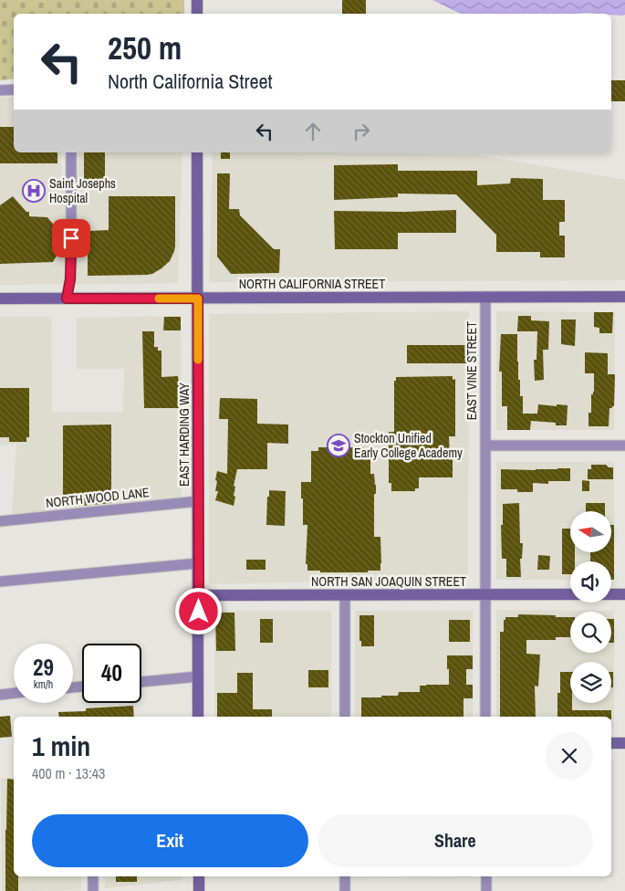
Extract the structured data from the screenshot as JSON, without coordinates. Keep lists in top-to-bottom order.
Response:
{
  "streets": {
    "street": [
      "NORTH CALIFORNIA STREET",
      "EAST VINE STREET",
      "EAST HARDING WAY",
      "NORTH WOOD LANE",
      "NORTH SAN JOAQUIN STREET"
    ]
  },
  "crossings": [
    ["NORTH CALIFORNIA STREET", "EAST VINE STREET"],
    ["NORTH CALIFORNIA STREET", "EAST HARDING WAY"],
    ["EAST VINE STREET", "NORTH SAN JOAQUIN STREET"],
    ["EAST HARDING WAY", "NORTH WOOD LANE"],
    ["EAST HARDING WAY", "NORTH SAN JOAQUIN STREET"]
  ],
  "places": {
    "hospital": ["Saint Josephs Hospital"],
    "school or university": ["Stockton Unified Early College Academy"]
  },
  "north": "left",
  "page": {
    "turn": ["250 m", "North California Street"],
    "speed": "29 km/h",
    "limit": "40",
    "heading": ["1 min", "400 m · 13:43"],
    "buttons": ["Exit", "Share"]
  }
}
